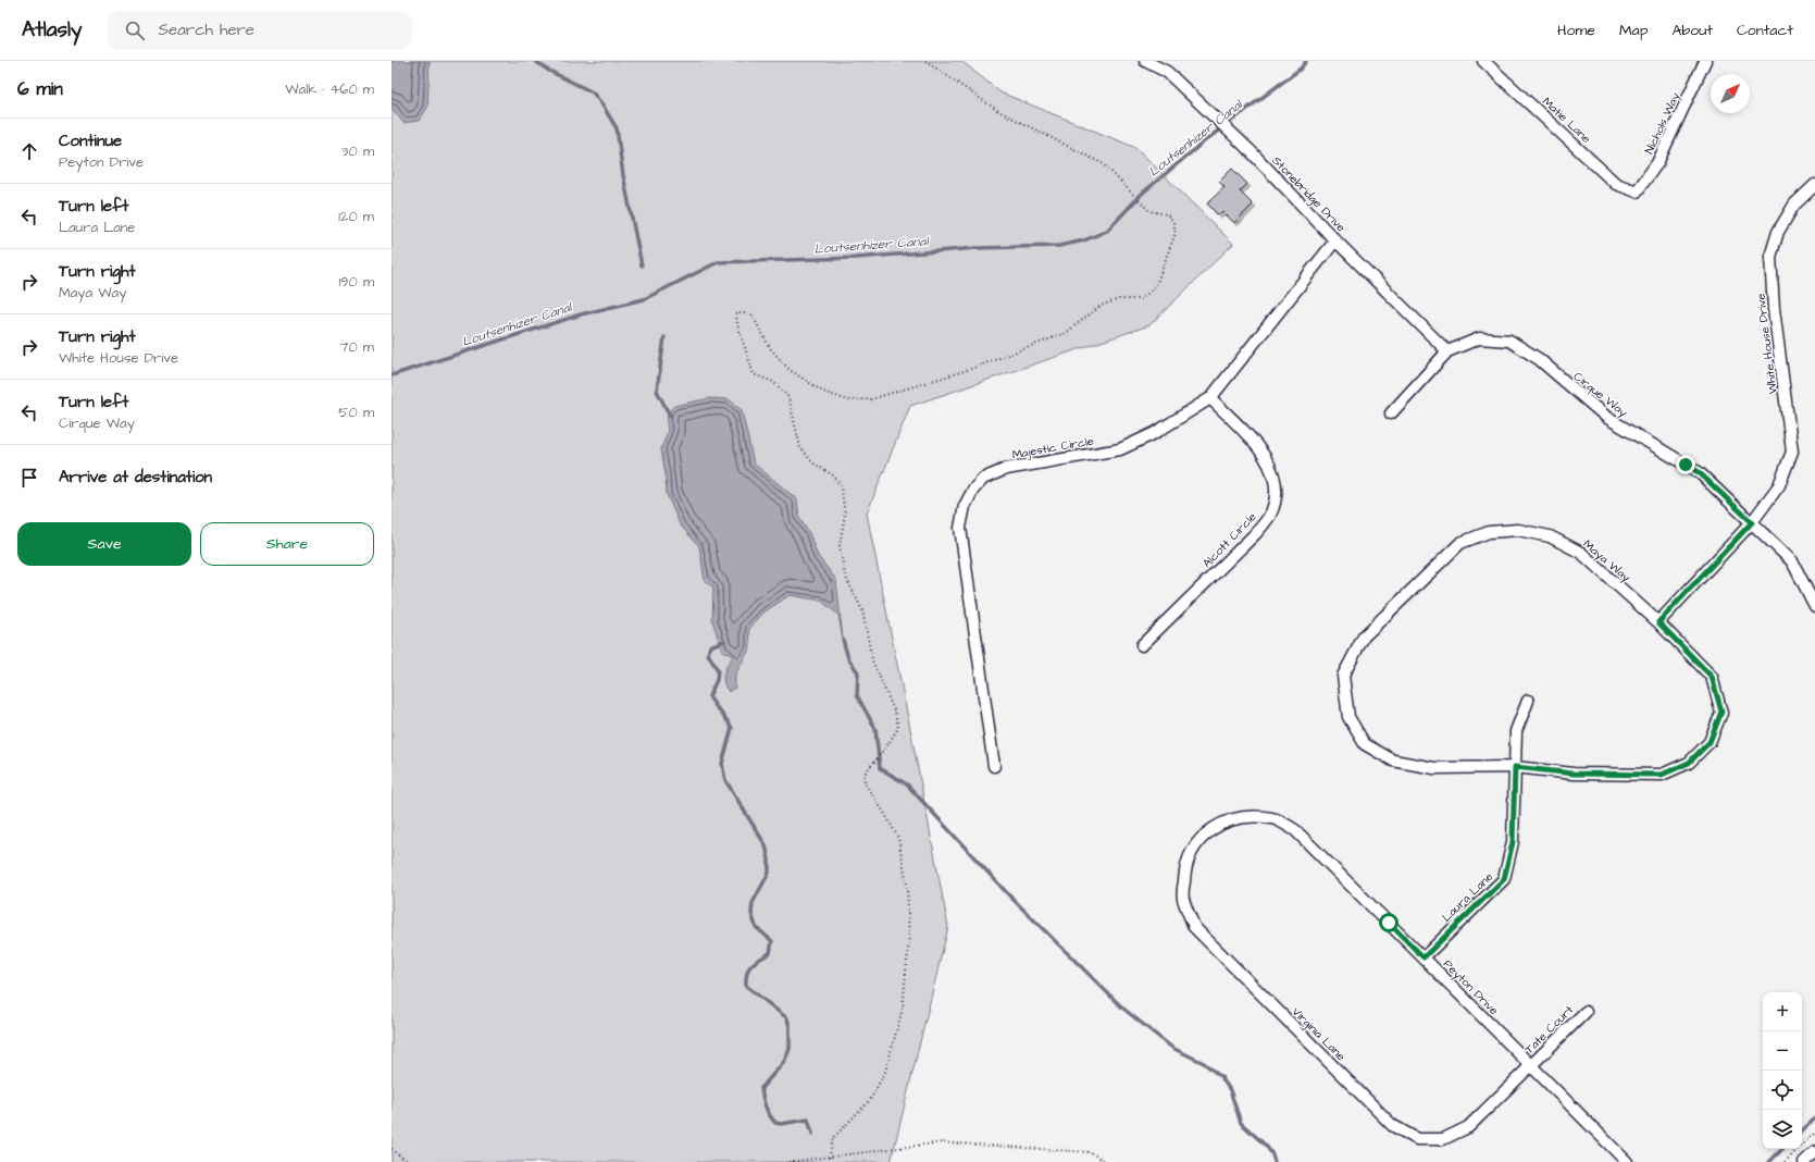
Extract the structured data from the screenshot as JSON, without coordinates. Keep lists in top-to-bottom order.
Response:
{
  "streets": {
    "street": [
      "Matie Lane",
      "Nichols Way",
      "Stonebridge Drive",
      "White House Drive",
      "Cirque Way",
      "Majestic Circle",
      "Alcott Circle",
      "Maya Way",
      "Laura Lane",
      "Peyton Drive",
      "Tate Court",
      "Virginia Lane"
    ]
  },
  "crossings": [
    ["Matie Lane", "Nichols Way"],
    ["Stonebridge Drive", "Cirque Way"],
    ["Stonebridge Drive", "Majestic Circle"],
    ["White House Drive", "Cirque Way"],
    ["White House Drive", "Maya Way"],
    ["Majestic Circle", "Alcott Circle"],
    ["Maya Way", "Laura Lane"],
    ["Laura Lane", "Peyton Drive"],
    ["Peyton Drive", "Tate Court"],
    ["Peyton Drive", "Virginia Lane"],
    ["Tate Court", "Virginia Lane"]
  ],
  "water": ["Loutsenhizer Canal"],
  "north": "top right",
  "page": {
    "header": "Atlasly",
    "search": "Search here",
    "nav": [
      "Home",
      "Map",
      "About",
      "Contact"
    ],
    "heading": ["6 min", "Walk · 460 m"],
    "list": [
      ["Continue", "Peyton Drive", "30 m"],
      ["Turn left", "Laura Lane", "120 m"],
      ["Turn right", "Maya Way", "190 m"],
      ["Turn right", "White House Drive", "70 m"],
      ["Turn left", "Cirque Way", "50 m"],
      "Arrive at destination"
    ],
    "buttons": ["Save", "Share"],
    "map_buttons": ["+", "−"]
  }
}
